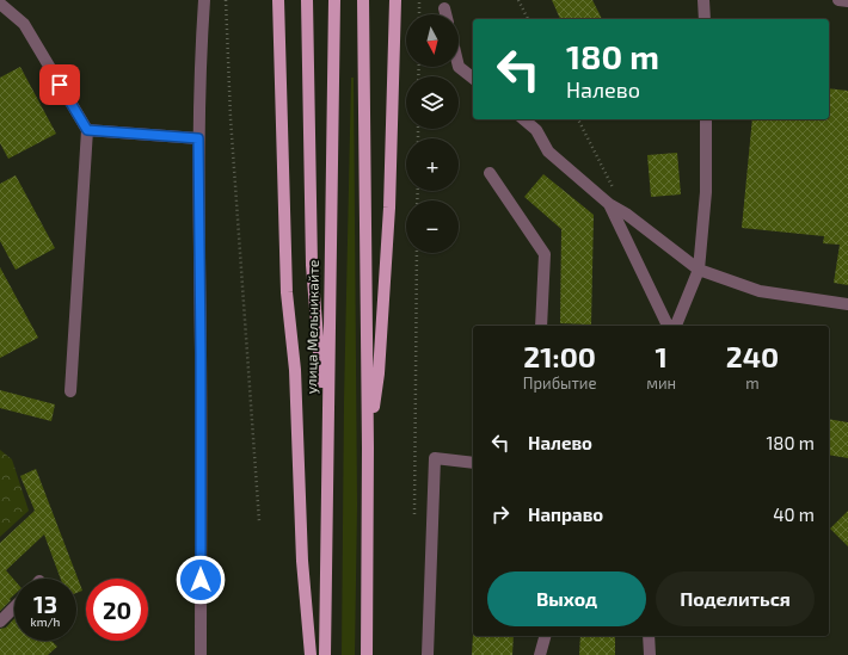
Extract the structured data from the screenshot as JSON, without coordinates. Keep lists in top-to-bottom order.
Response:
{
  "streets": {
    "main road": ["улица Мельникайте"]
  },
  "north": "bottom",
  "page": {
    "map_buttons": ["+", "−"],
    "turn": ["180 m", "Налево"],
    "eta": [
      "21:00",
      "Прибытие",
      "1",
      "мин",
      "240",
      "m"
    ],
    "list": [
      {
        "name": "Налево",
        "value": "180 m"
      },
      {
        "name": "Направо",
        "value": "40 m"
      }
    ],
    "buttons": ["Выход", "Поделиться"],
    "speed": "13 km/h",
    "limit": "20"
  }
}
